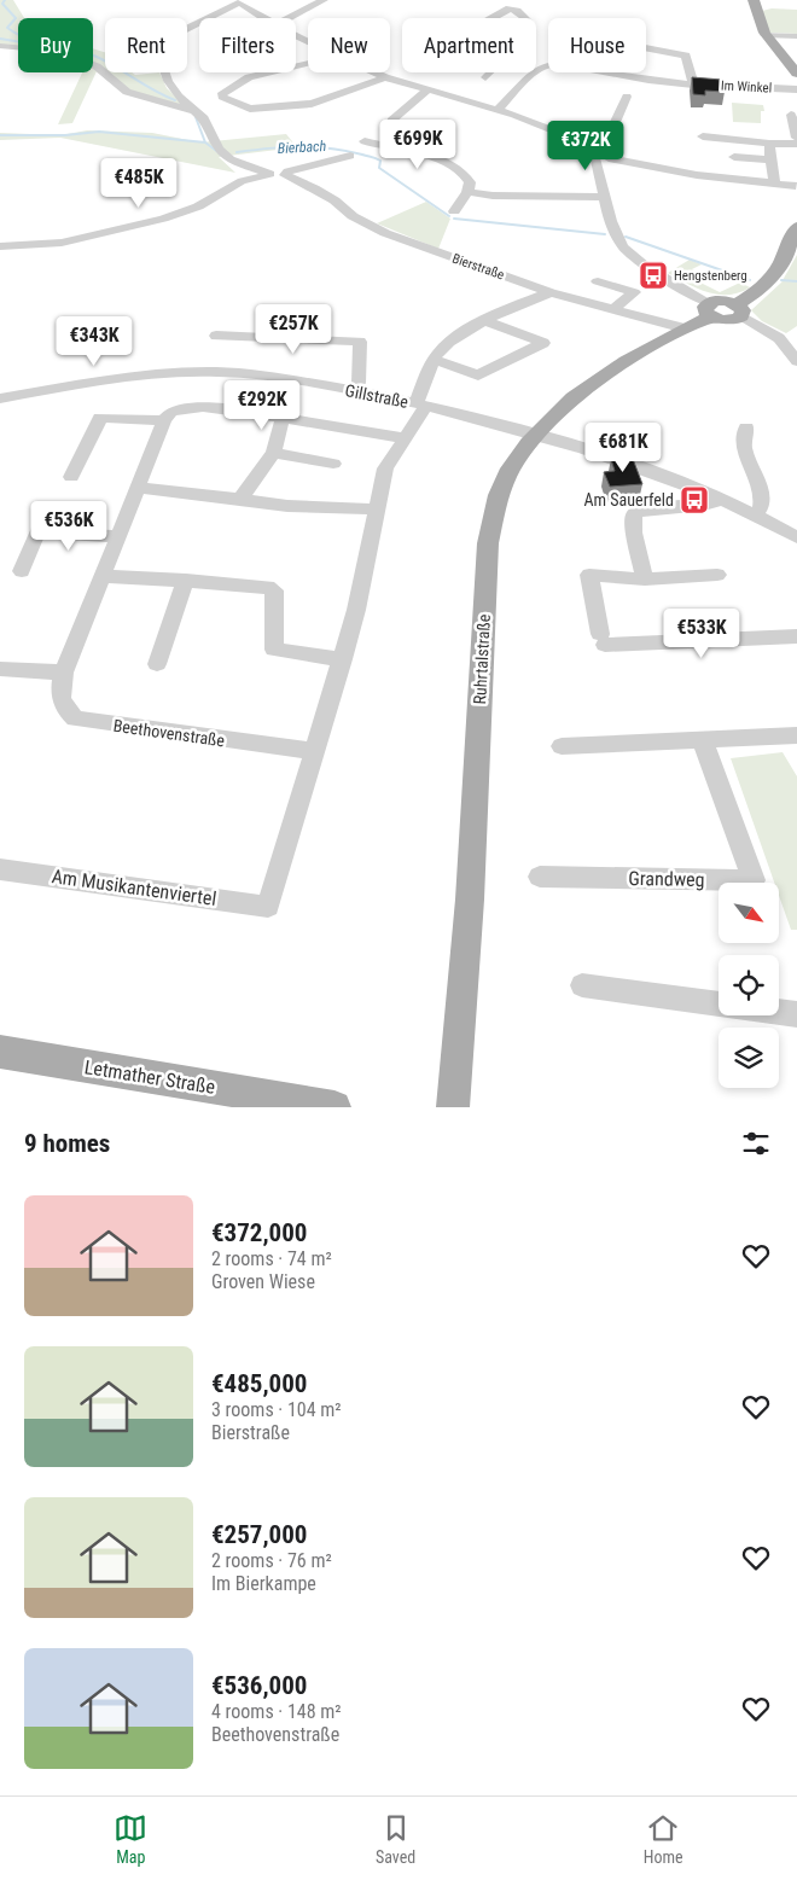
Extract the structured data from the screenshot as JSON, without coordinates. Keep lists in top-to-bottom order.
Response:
{
  "streets": {
    "main road": ["Ruhrtalstraße", "Letmather Straße"],
    "street": [
      "Im Winkel",
      "Bierstraße",
      "Gillstraße",
      "Beethovenstraße",
      "Grandweg",
      "Am Musikantenviertel"
    ]
  },
  "crossings": [
    ["Bierstraße", "Ruhrtalstraße"],
    ["Gillstraße", "Ruhrtalstraße"],
    ["Beethovenstraße", "Am Musikantenviertel"]
  ],
  "water": ["Bierbach"],
  "places": {
    "bus stop": ["Hengstenberg", "Am Sauerfeld"]
  },
  "north": "bottom right",
  "page": {
    "chip": [
      "Buy",
      "Rent",
      "Filters",
      "New",
      "Apartment",
      "House"
    ],
    "price": [
      "€699K",
      "€372K",
      "€485K",
      "€257K",
      "€343K",
      "€292K",
      "€681K",
      "€536K",
      "€533K"
    ],
    "heading": "9 homes",
    "list": [
      {
        "name": "€372,000",
        "note": "2 rooms · 74 m² · Groven Wiese"
      },
      {
        "name": "€485,000",
        "note": "3 rooms · 104 m² · Bierstraße"
      },
      {
        "name": "€257,000",
        "note": "2 rooms · 76 m² · Im Bierkampe"
      },
      {
        "name": "€536,000",
        "note": "4 rooms · 148 m² · Beethovenstraße"
      }
    ],
    "tabs": ["Map", "Saved", "Home"]
  }
}
